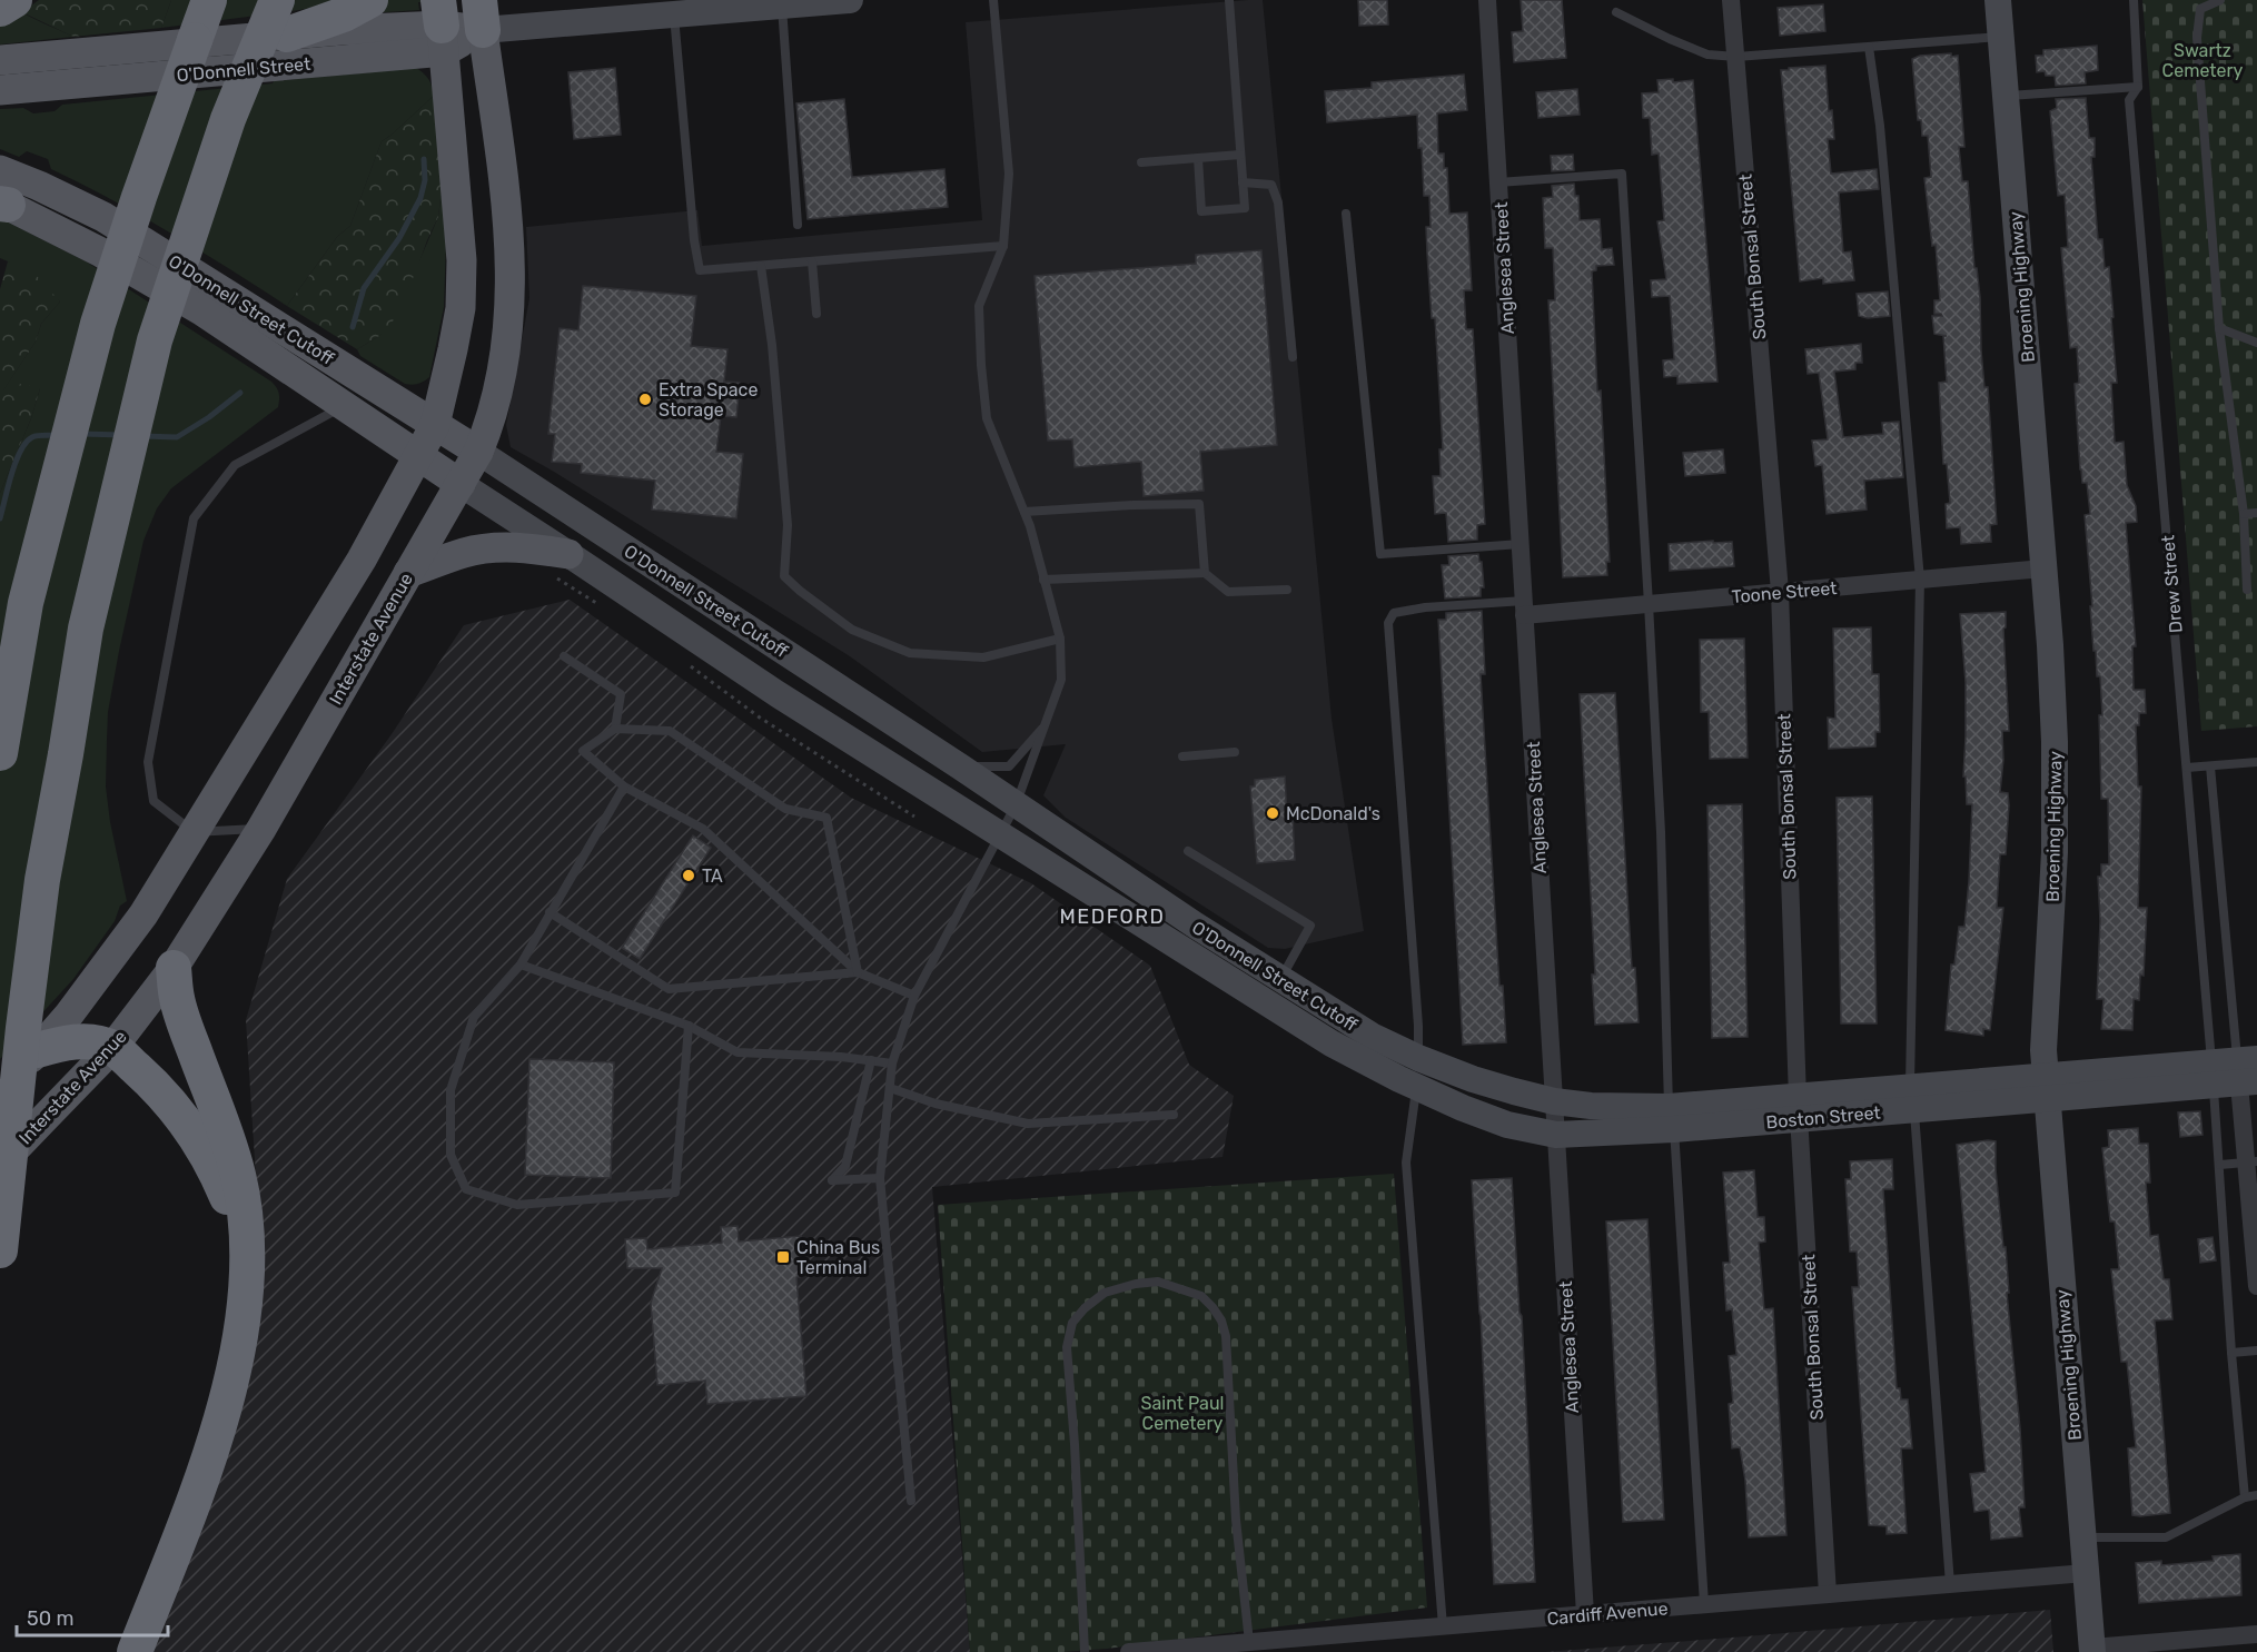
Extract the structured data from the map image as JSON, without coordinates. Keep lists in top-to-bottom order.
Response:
{
  "streets": {
    "main road": [
      "O'Donnell Street",
      "Broening Highway",
      "O'Donnell Street Cutoff",
      "Interstate Avenue",
      "Boston Street"
    ],
    "street": [
      "South Bonsal Street",
      "Anglesea Street",
      "Drew Street",
      "Toone Street",
      "Cardiff Avenue"
    ]
  },
  "crossings": [
    ["O'Donnell Street", "Interstate Avenue"],
    ["South Bonsal Street", "Toone Street"],
    ["South Bonsal Street", "Boston Street"],
    ["South Bonsal Street", "Cardiff Avenue"],
    ["Anglesea Street", "Toone Street"],
    ["Anglesea Street", "Boston Street"],
    ["Anglesea Street", "Cardiff Avenue"],
    ["Broening Highway", "Toone Street"],
    ["Broening Highway", "Boston Street"],
    ["Broening Highway", "Cardiff Avenue"],
    ["O'Donnell Street Cutoff", "Interstate Avenue"],
    ["O'Donnell Street Cutoff", "Boston Street"],
    ["Drew Street", "Boston Street"]
  ],
  "districts": ["MEDFORD"],
  "parks": ["Swartz Cemetery", "Saint Paul Cemetery"],
  "places": {
    "other": ["Extra Space Storage", "McDonald's", "TA"],
    "transit": ["China Bus Terminal"]
  },
  "scale_bar": "50 m"
}
